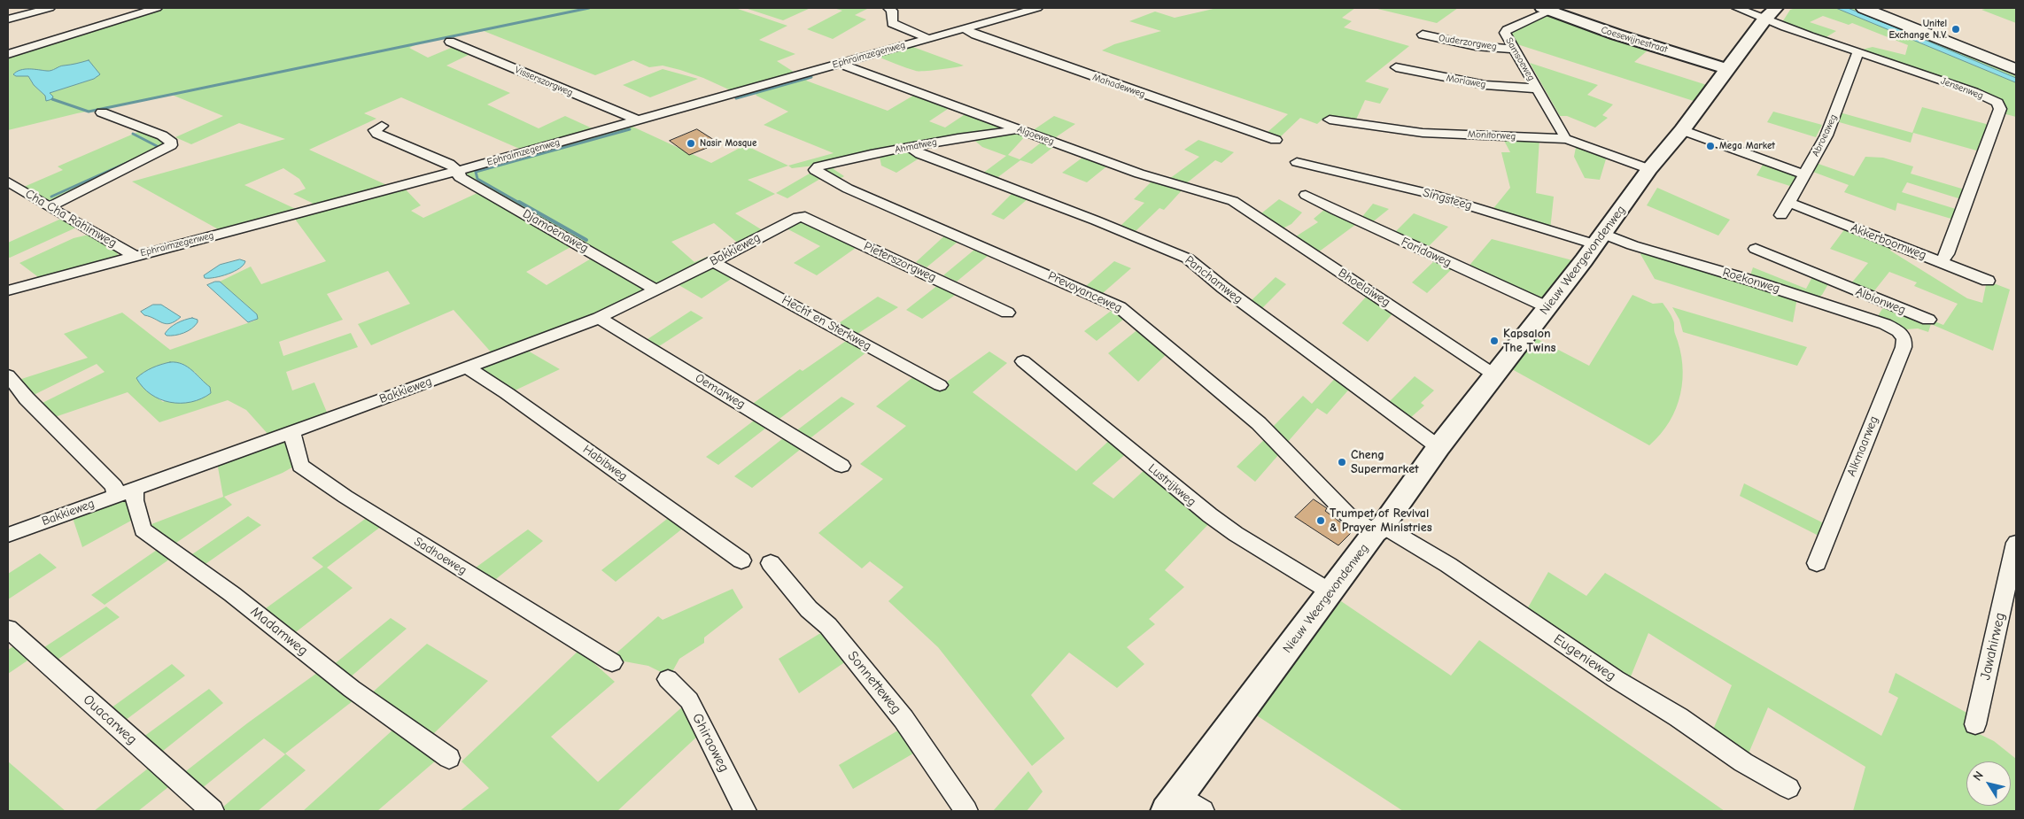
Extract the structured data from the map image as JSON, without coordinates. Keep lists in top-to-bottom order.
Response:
{
  "streets": {
    "street": [
      "Coesewijnestraat",
      "Ouderzorgweg",
      "Ephraimzegenweg",
      "Samsoeweg",
      "Visserszorgweg",
      "Moriaweg",
      "Mahadewweg",
      "Jensenweg",
      "Algoeweg",
      "Monitorweg",
      "Abroeaweg",
      "Ahmatweg",
      "Singsteeg",
      "Cha Cha Rahimweg",
      "Djamoenaweg",
      "Akkerboomweg",
      "Bakkieweg",
      "Faridaweg",
      "Nieuw Weergevondenweg",
      "Pieterszorgweg",
      "Panchamweg",
      "Roekonweg",
      "Bhoelaiweg",
      "Prevoyanceweg",
      "Albionweg",
      "Hecht en Sterkweg",
      "Oemarweg",
      "Alkmaarweg",
      "Habibweg",
      "Lustrijkweg",
      "Sadhoeweg",
      "Madamweg",
      "Jawahirweg",
      "Eugenieweg",
      "Sonnetteweg",
      "Ouacarweg",
      "Ghiraoweg"
    ]
  },
  "crossings": [
    ["Coesewijnestraat", "Samsoeweg"],
    ["Coesewijnestraat", "Nieuw Weergevondenweg"],
    ["Ouderzorgweg", "Samsoeweg"],
    ["Ephraimzegenweg", "Visserszorgweg"],
    ["Ephraimzegenweg", "Mahadewweg"],
    ["Ephraimzegenweg", "Algoeweg"],
    ["Ephraimzegenweg", "Cha Cha Rahimweg"],
    ["Ephraimzegenweg", "Djamoenaweg"],
    ["Samsoeweg", "Moriaweg"],
    ["Jensenweg", "Abroeaweg"],
    ["Jensenweg", "Akkerboomweg"],
    ["Jensenweg", "Nieuw Weergevondenweg"],
    ["Algoeweg", "Ahmatweg"],
    ["Algoeweg", "Bhoelaiweg"],
    ["Monitorweg", "Nieuw Weergevondenweg"],
    ["Abroeaweg", "Akkerboomweg"],
    ["Ahmatweg", "Panchamweg"],
    ["Ahmatweg", "Prevoyanceweg"],
    ["Singsteeg", "Nieuw Weergevondenweg"],
    ["Singsteeg", "Roekonweg"],
    ["Djamoenaweg", "Bakkieweg"],
    ["Bakkieweg", "Pieterszorgweg"],
    ["Bakkieweg", "Hecht en Sterkweg"],
    ["Bakkieweg", "Oemarweg"],
    ["Bakkieweg", "Habibweg"],
    ["Bakkieweg", "Sadhoeweg"],
    ["Bakkieweg", "Madamweg"],
    ["Faridaweg", "Nieuw Weergevondenweg"],
    ["Nieuw Weergevondenweg", "Panchamweg"],
    ["Nieuw Weergevondenweg", "Roekonweg"],
    ["Nieuw Weergevondenweg", "Bhoelaiweg"],
    ["Nieuw Weergevondenweg", "Prevoyanceweg"],
    ["Nieuw Weergevondenweg", "Lustrijkweg"],
    ["Nieuw Weergevondenweg", "Eugenieweg"],
    ["Roekonweg", "Alkmaarweg"],
    ["Prevoyanceweg", "Eugenieweg"]
  ],
  "places": [
    "Unitel Exchange N.V.",
    "Nasir Mosque",
    "Mega Market",
    "Kapsalon The Twins",
    "Cheng Supermarket",
    "Trumpet of Revival & Prayer Ministries"
  ],
  "north": "top left"
}
